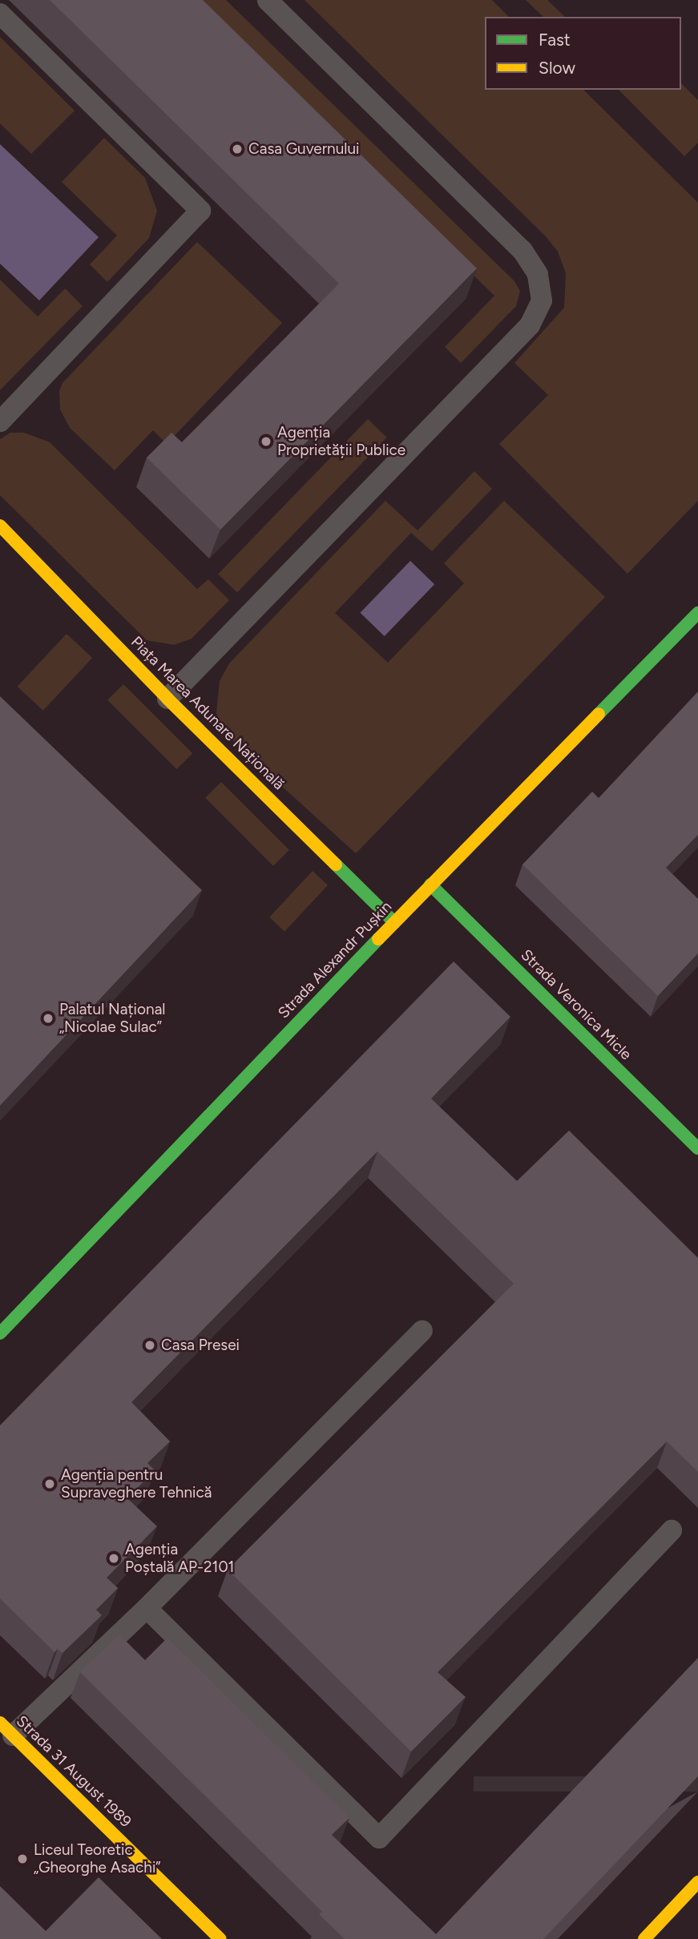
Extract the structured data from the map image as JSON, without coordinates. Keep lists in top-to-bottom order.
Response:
{
  "streets": {
    "street": [
      "Piața Marea Adunare Națională",
      "Strada Alexandr Pușkin",
      "Strada Veronica Micle",
      "Strada 31 August 1989"
    ]
  },
  "crossings": [
    ["Piața Marea Adunare Națională", "Strada Alexandr Pușkin"],
    ["Strada Alexandr Pușkin", "Strada Veronica Micle"]
  ],
  "places": [
    "Casa Guvernului",
    "Agenția Proprietății Publice",
    "Palatul Național „Nicolae Sulac”",
    "Casa Presei",
    "Agenția pentru Supraveghere Tehnică",
    "Agenția Poștală AP-2101",
    "Liceul Teoretic „Gheorghe Asachi”"
  ],
  "legend": ["Fast", "Slow"]
}
